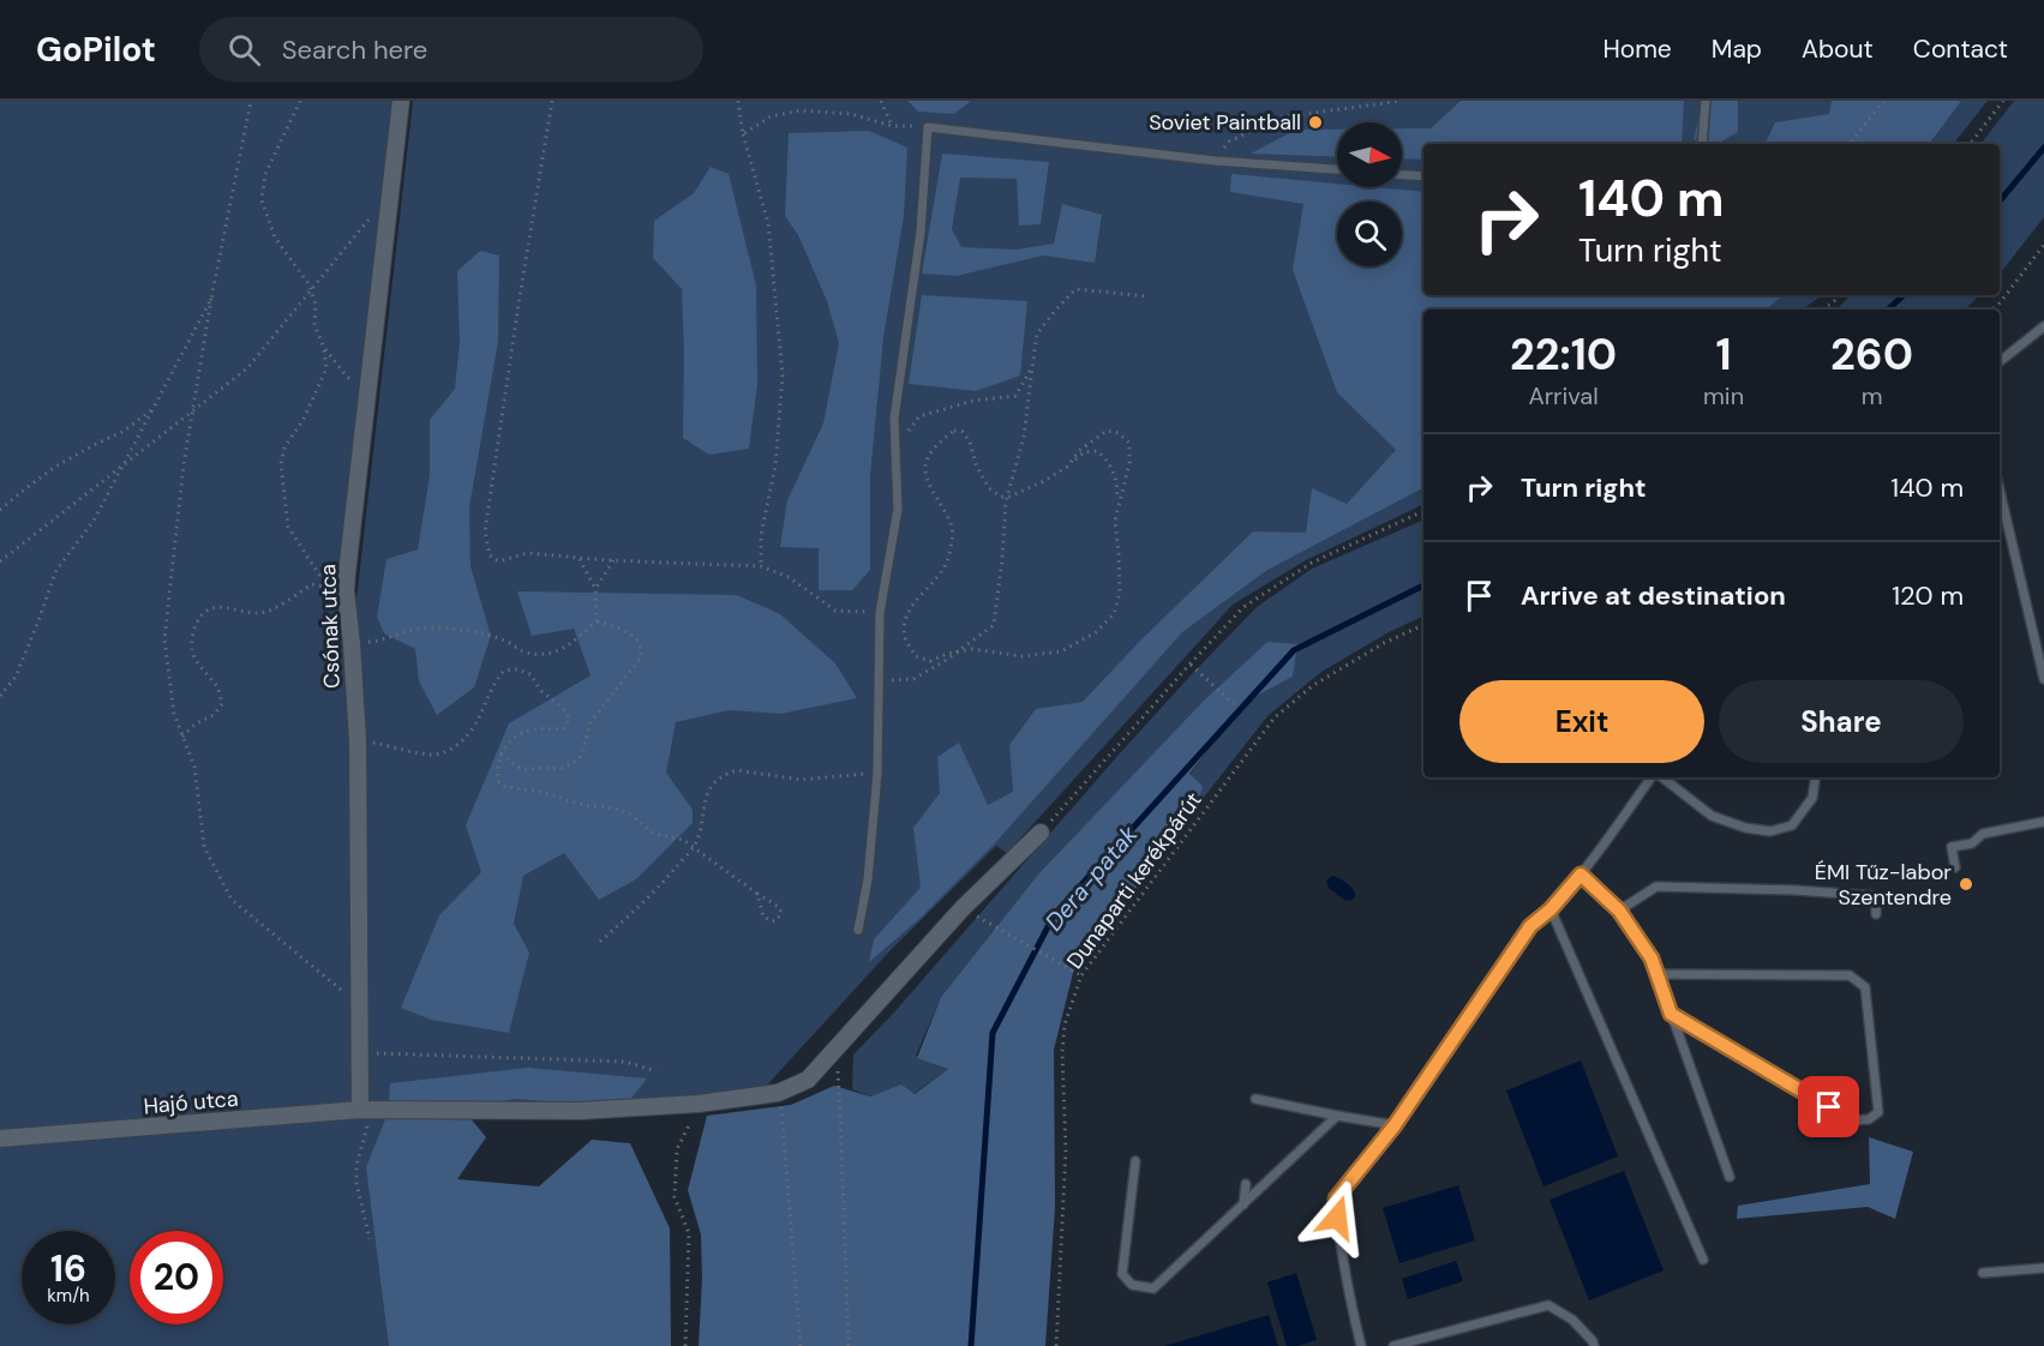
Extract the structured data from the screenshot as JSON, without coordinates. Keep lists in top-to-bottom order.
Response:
{
  "streets": {
    "street": ["Csónak utca", "Hajó utca"],
    "path": ["Dunaparti kerékpárút"]
  },
  "crossings": [
    ["Csónak utca", "Hajó utca"]
  ],
  "water": ["Dera-patak"],
  "places": ["Soviet Paintball", "ÉMI Tűz-labor Szentendre"],
  "north": "right",
  "page": {
    "header": "GoPilot",
    "search": "Search here",
    "nav": [
      "Home",
      "Map",
      "About",
      "Contact"
    ],
    "turn": ["140 m", "Turn right"],
    "eta": [
      "22:10",
      "Arrival",
      "1",
      "min",
      "260",
      "m"
    ],
    "list": [
      {
        "name": "Turn right",
        "value": "140 m"
      },
      {
        "name": "Arrive at destination",
        "value": "120 m"
      }
    ],
    "buttons": ["Exit", "Share"],
    "speed": "16 km/h",
    "limit": "20"
  }
}
